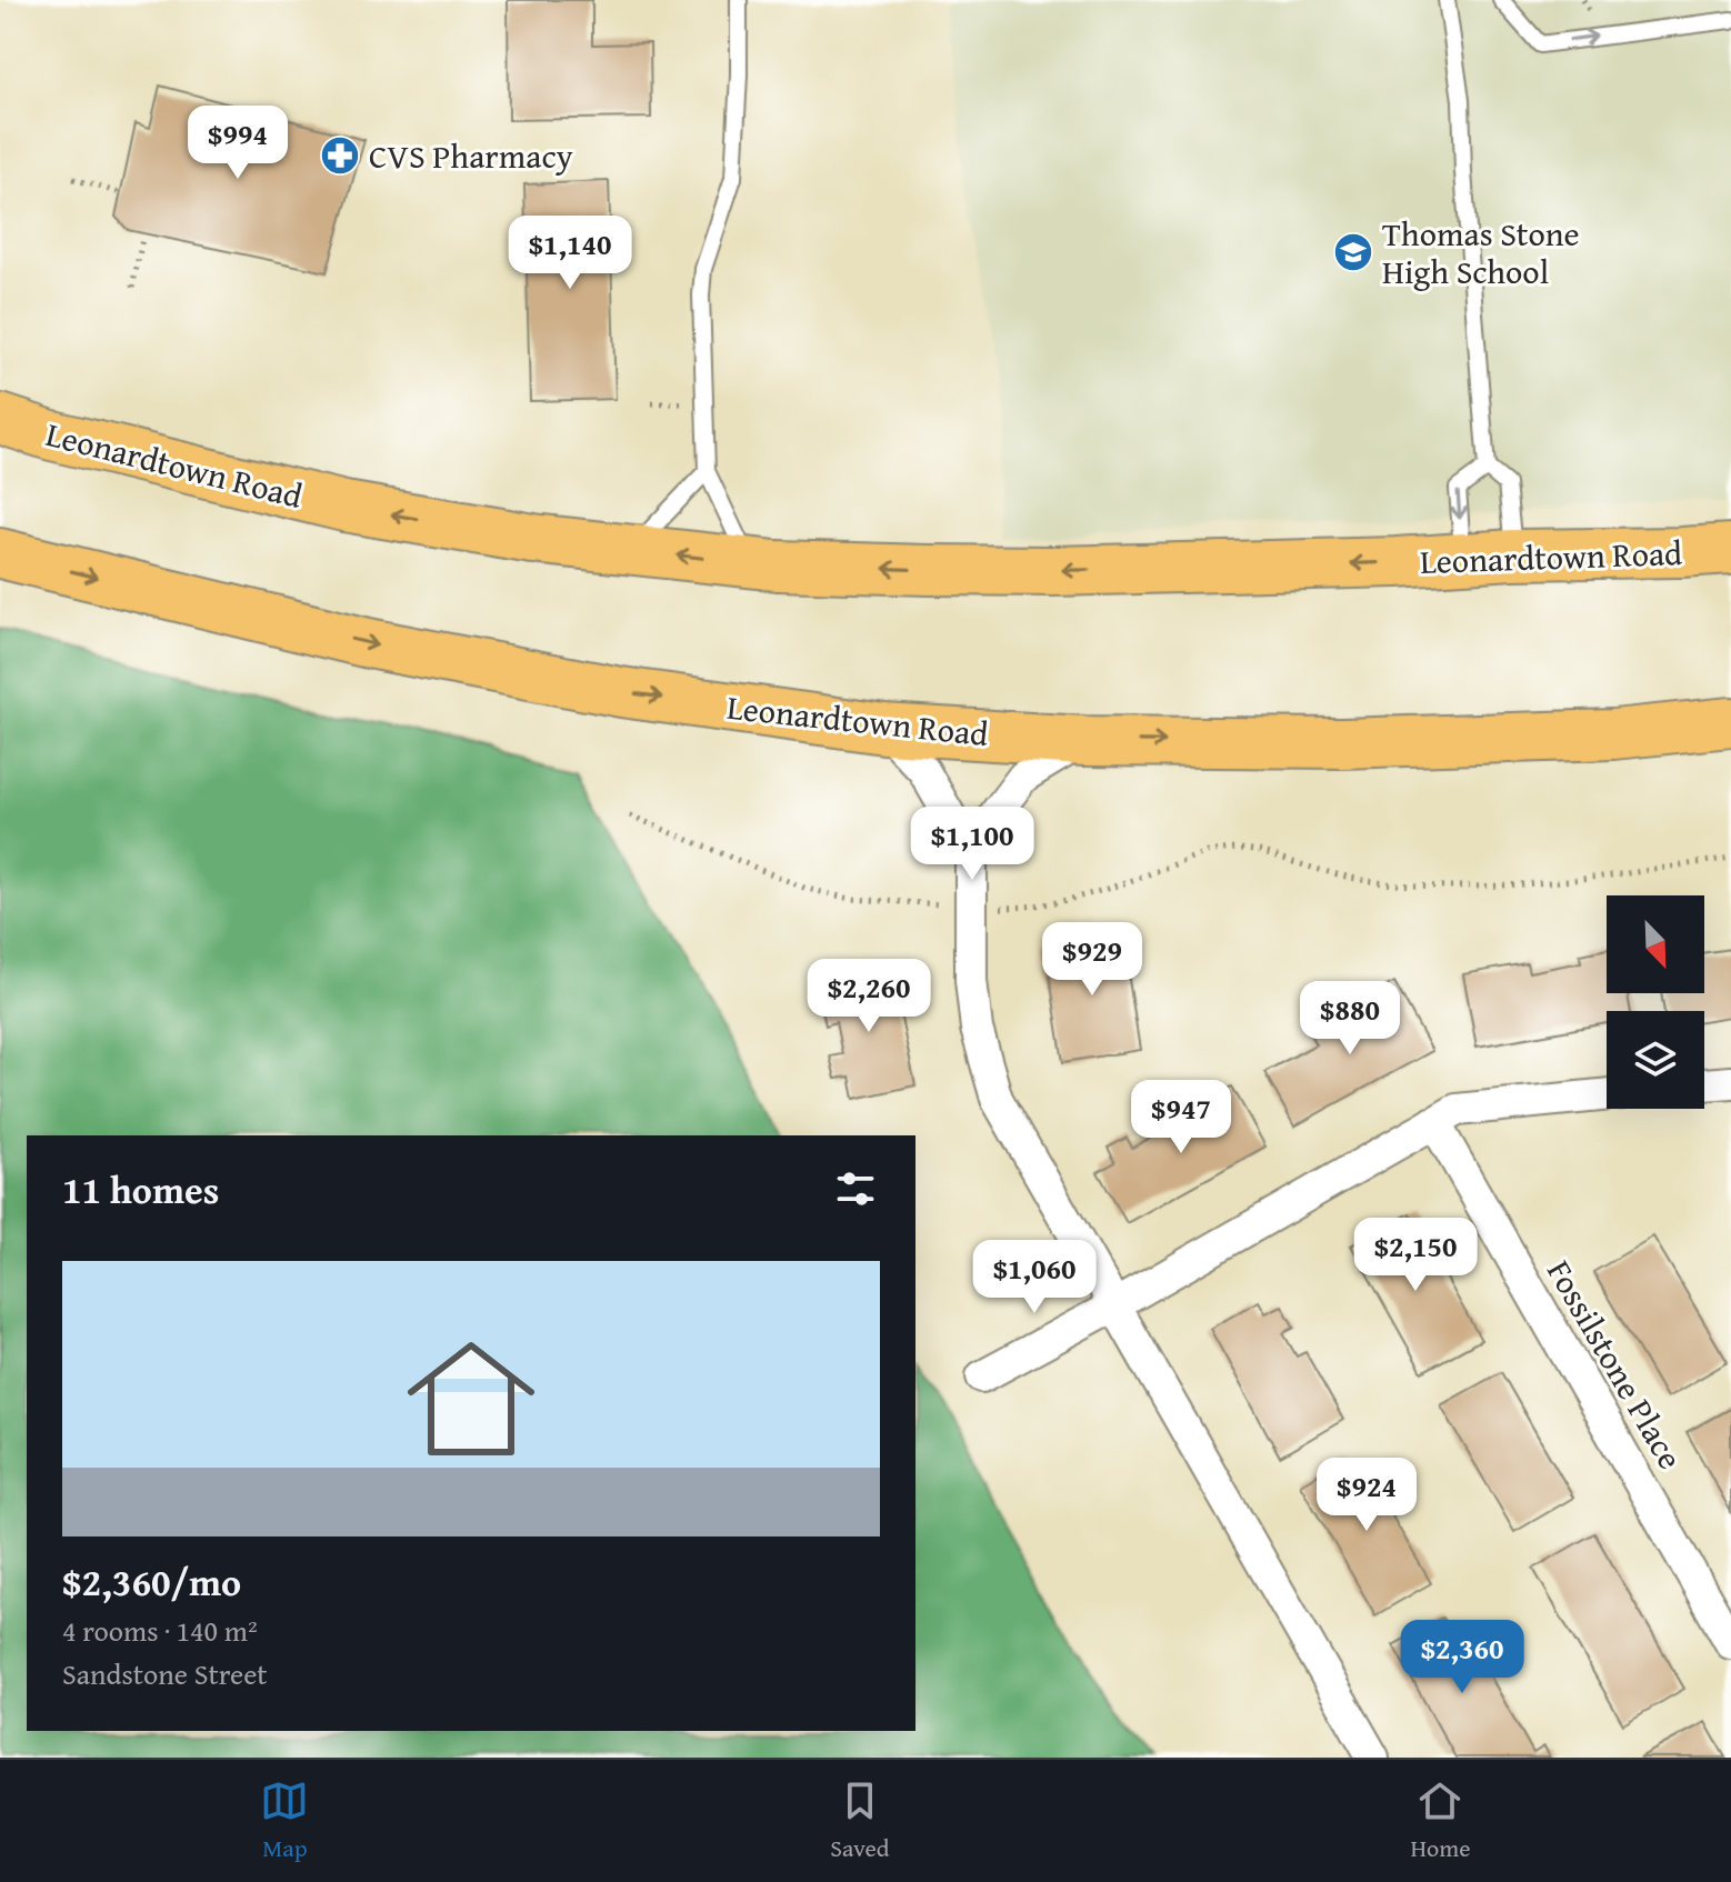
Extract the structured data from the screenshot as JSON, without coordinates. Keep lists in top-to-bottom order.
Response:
{
  "streets": {
    "highway": ["Leonardtown Road"],
    "street": ["Fossilstone Place"]
  },
  "places": {
    "pharmacy": ["CVS Pharmacy"],
    "school or university": ["Thomas Stone High School"]
  },
  "north": "bottom right",
  "page": {
    "price": [
      "$994",
      "$1,140",
      "$1,100",
      "$929",
      "$2,260",
      "$880",
      "$947",
      "$2,150",
      "$1,060",
      "$924",
      "$2,360"
    ],
    "heading": "11 homes",
    "list": [
      {
        "name": "$2,360/mo",
        "note": "4 rooms · 140 m² · Sandstone Street"
      }
    ],
    "tabs": ["Map", "Saved", "Home"]
  }
}
